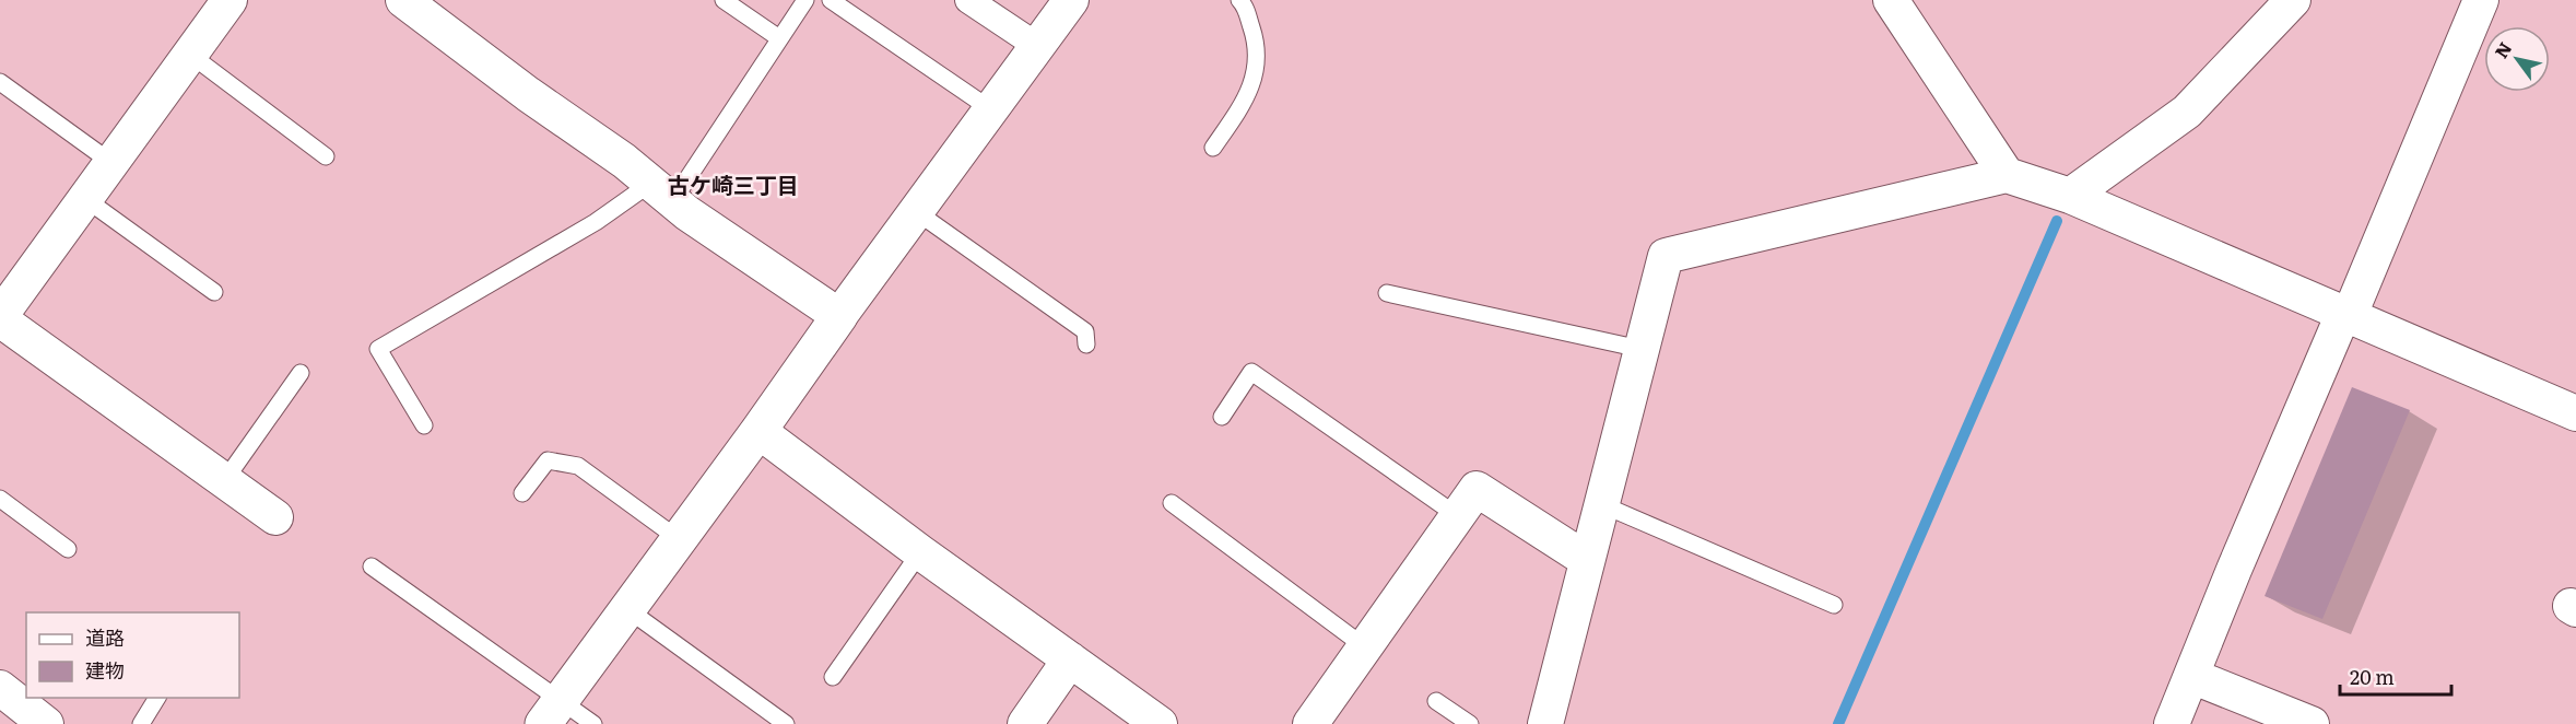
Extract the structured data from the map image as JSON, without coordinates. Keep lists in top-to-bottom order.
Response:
{
  "districts": ["古ケ崎三丁目"],
  "legend": ["道路", "建物"],
  "scale_bar": "20 m",
  "north": "top left"
}
